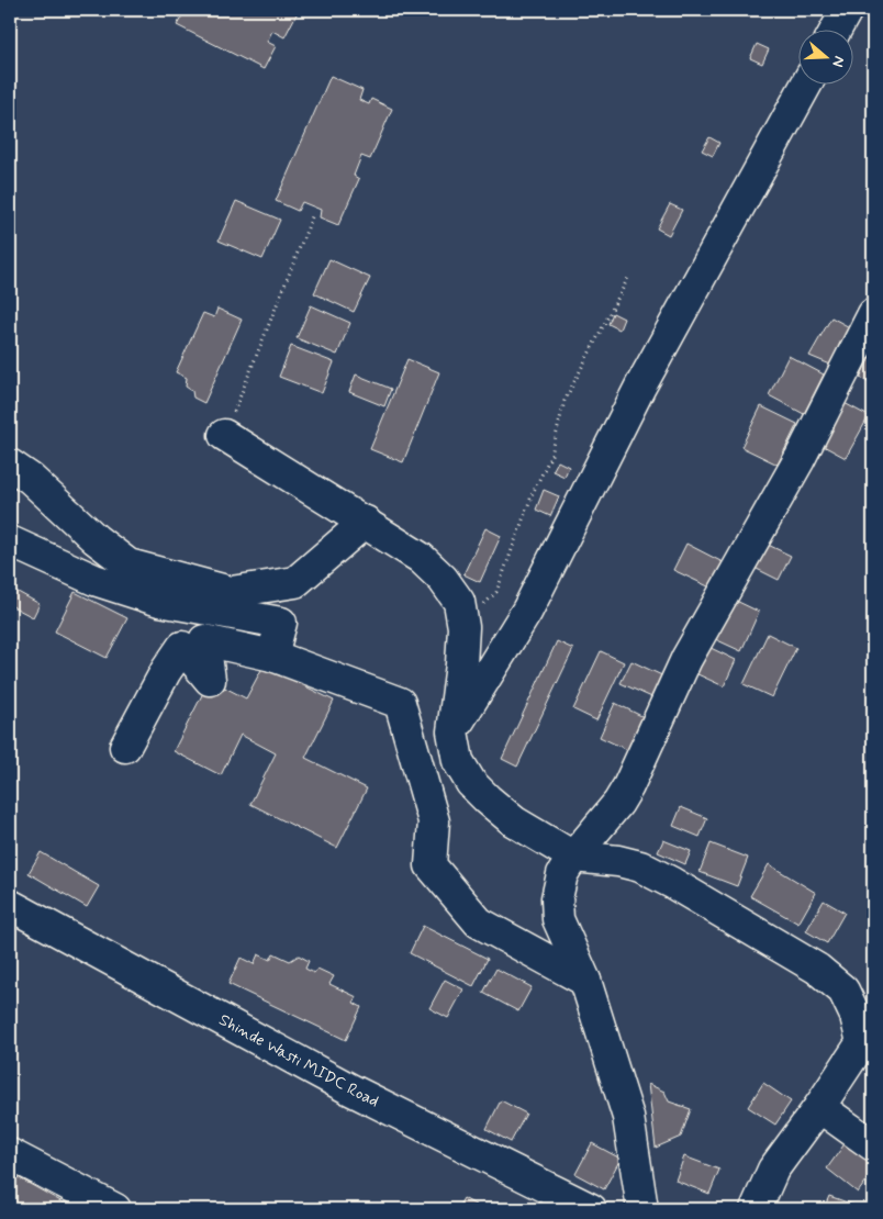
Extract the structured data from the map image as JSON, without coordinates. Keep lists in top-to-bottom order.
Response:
{
  "streets": {
    "street": ["Shinde Wasti MIDC Road"]
  },
  "north": "right"
}
